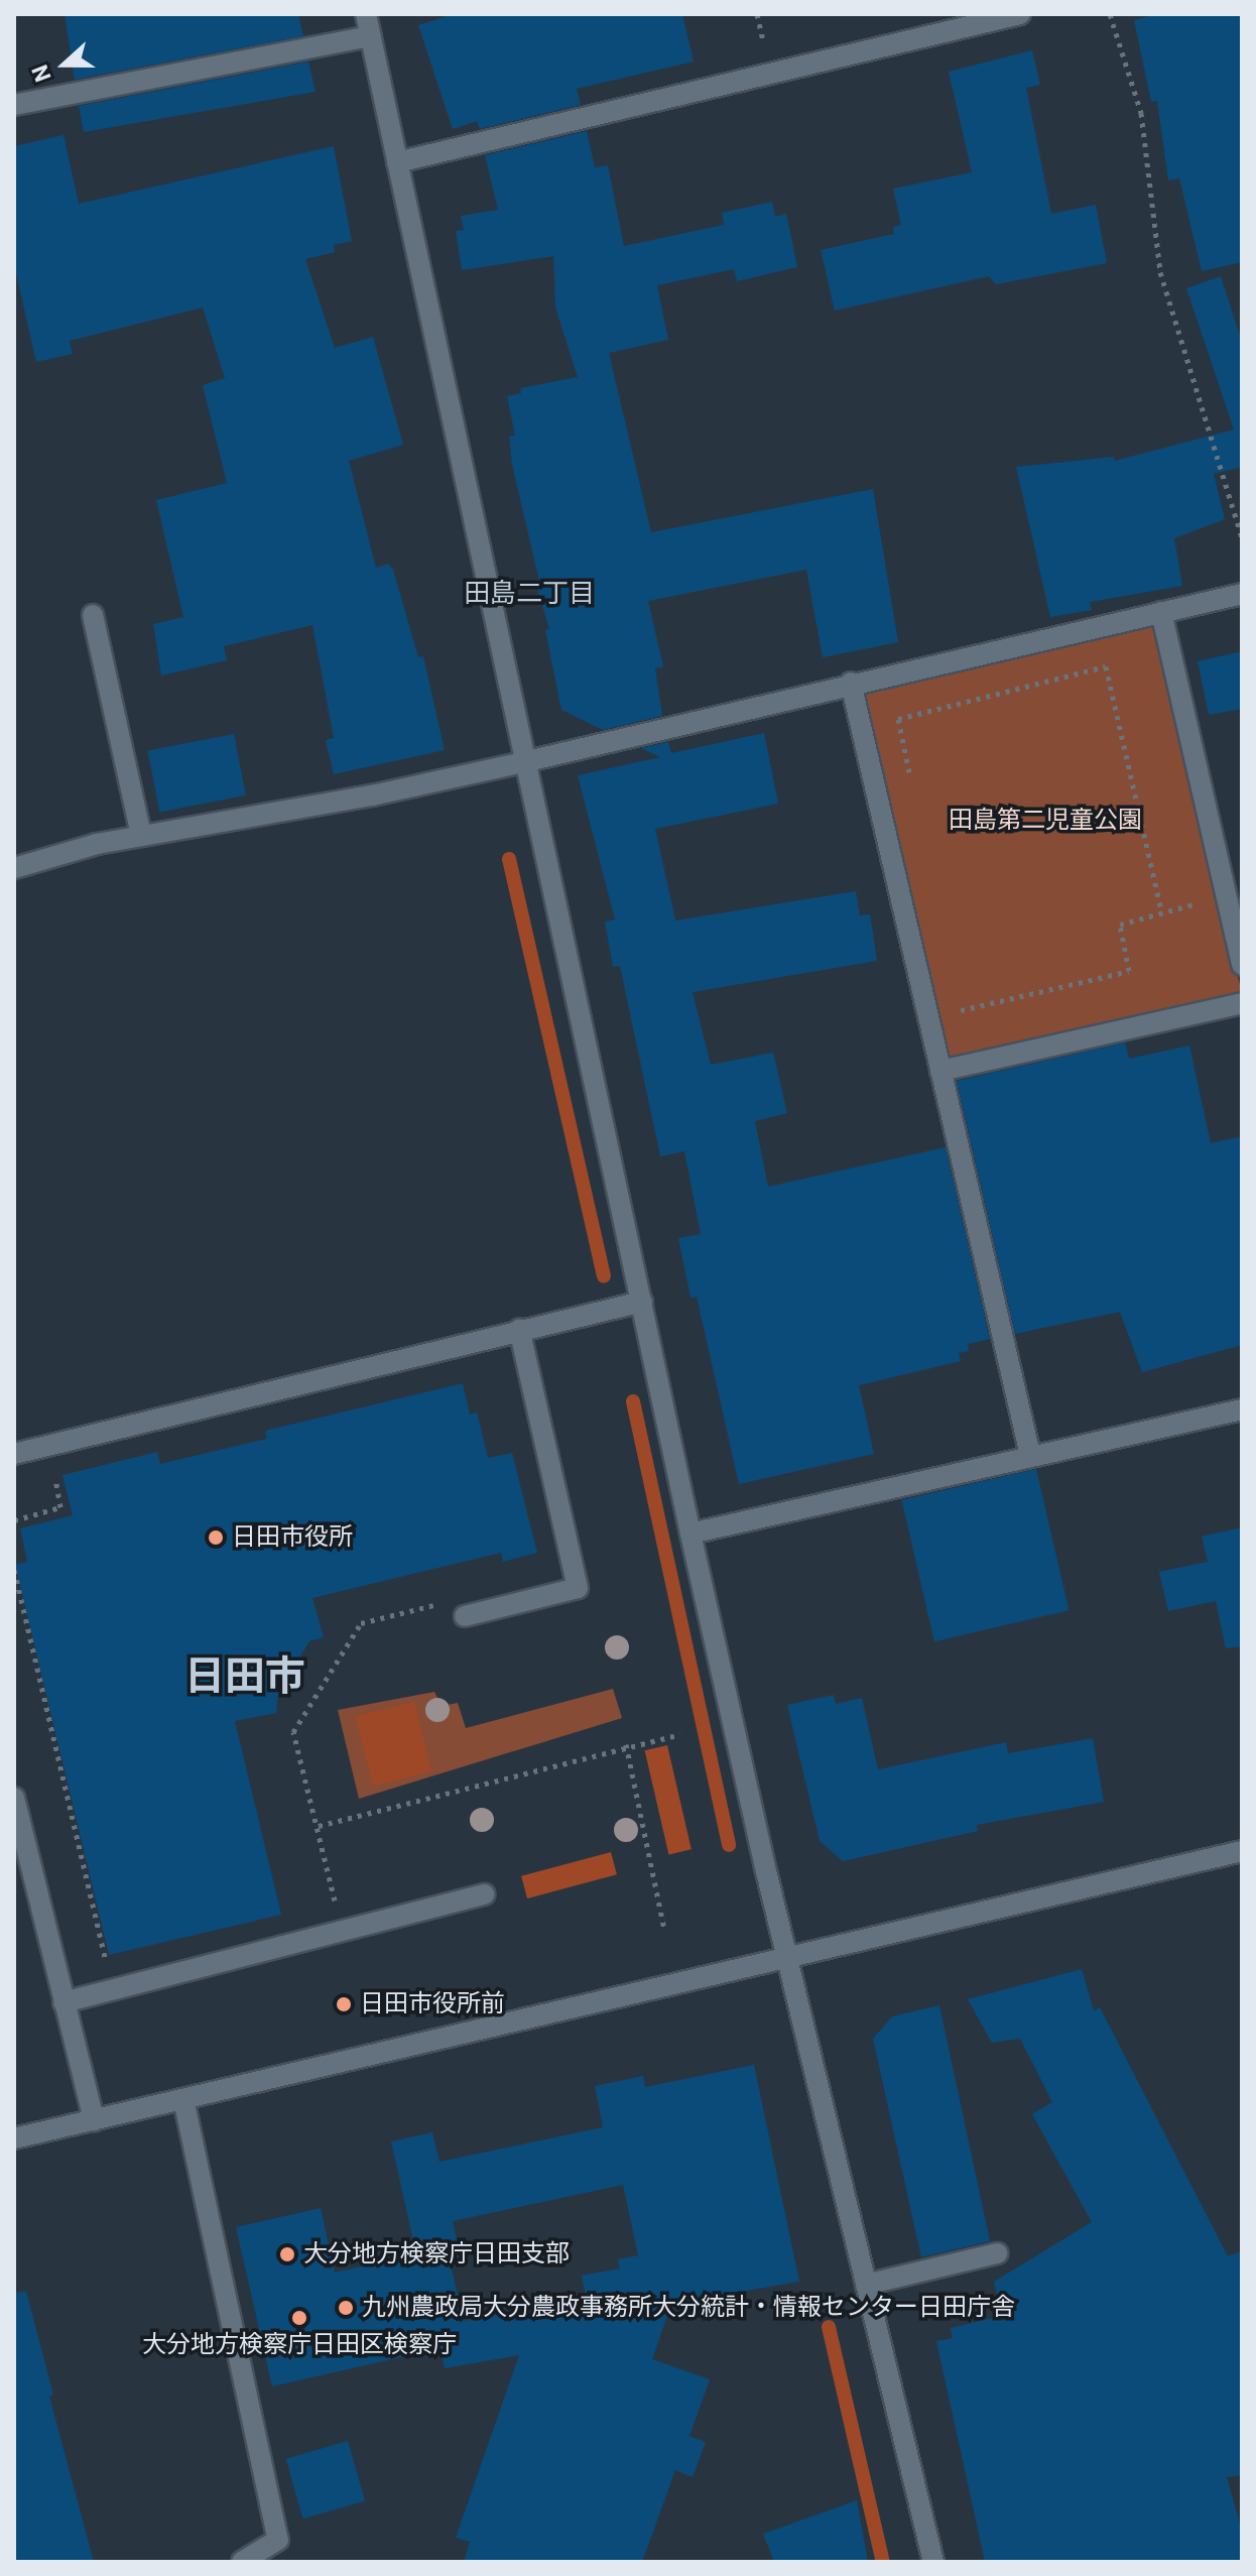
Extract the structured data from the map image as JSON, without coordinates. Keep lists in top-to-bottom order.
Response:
{
  "districts": ["田島二丁目", "日田市"],
  "parks": ["田島第二児童公園"],
  "places": [
    "日田市役所",
    "日田市役所前",
    "大分地方検察庁日田支部",
    "九州農政局大分農政事務所大分統計・情報センター日田庁舎",
    "大分地方検察庁日田区検察庁"
  ],
  "north": "left"
}
